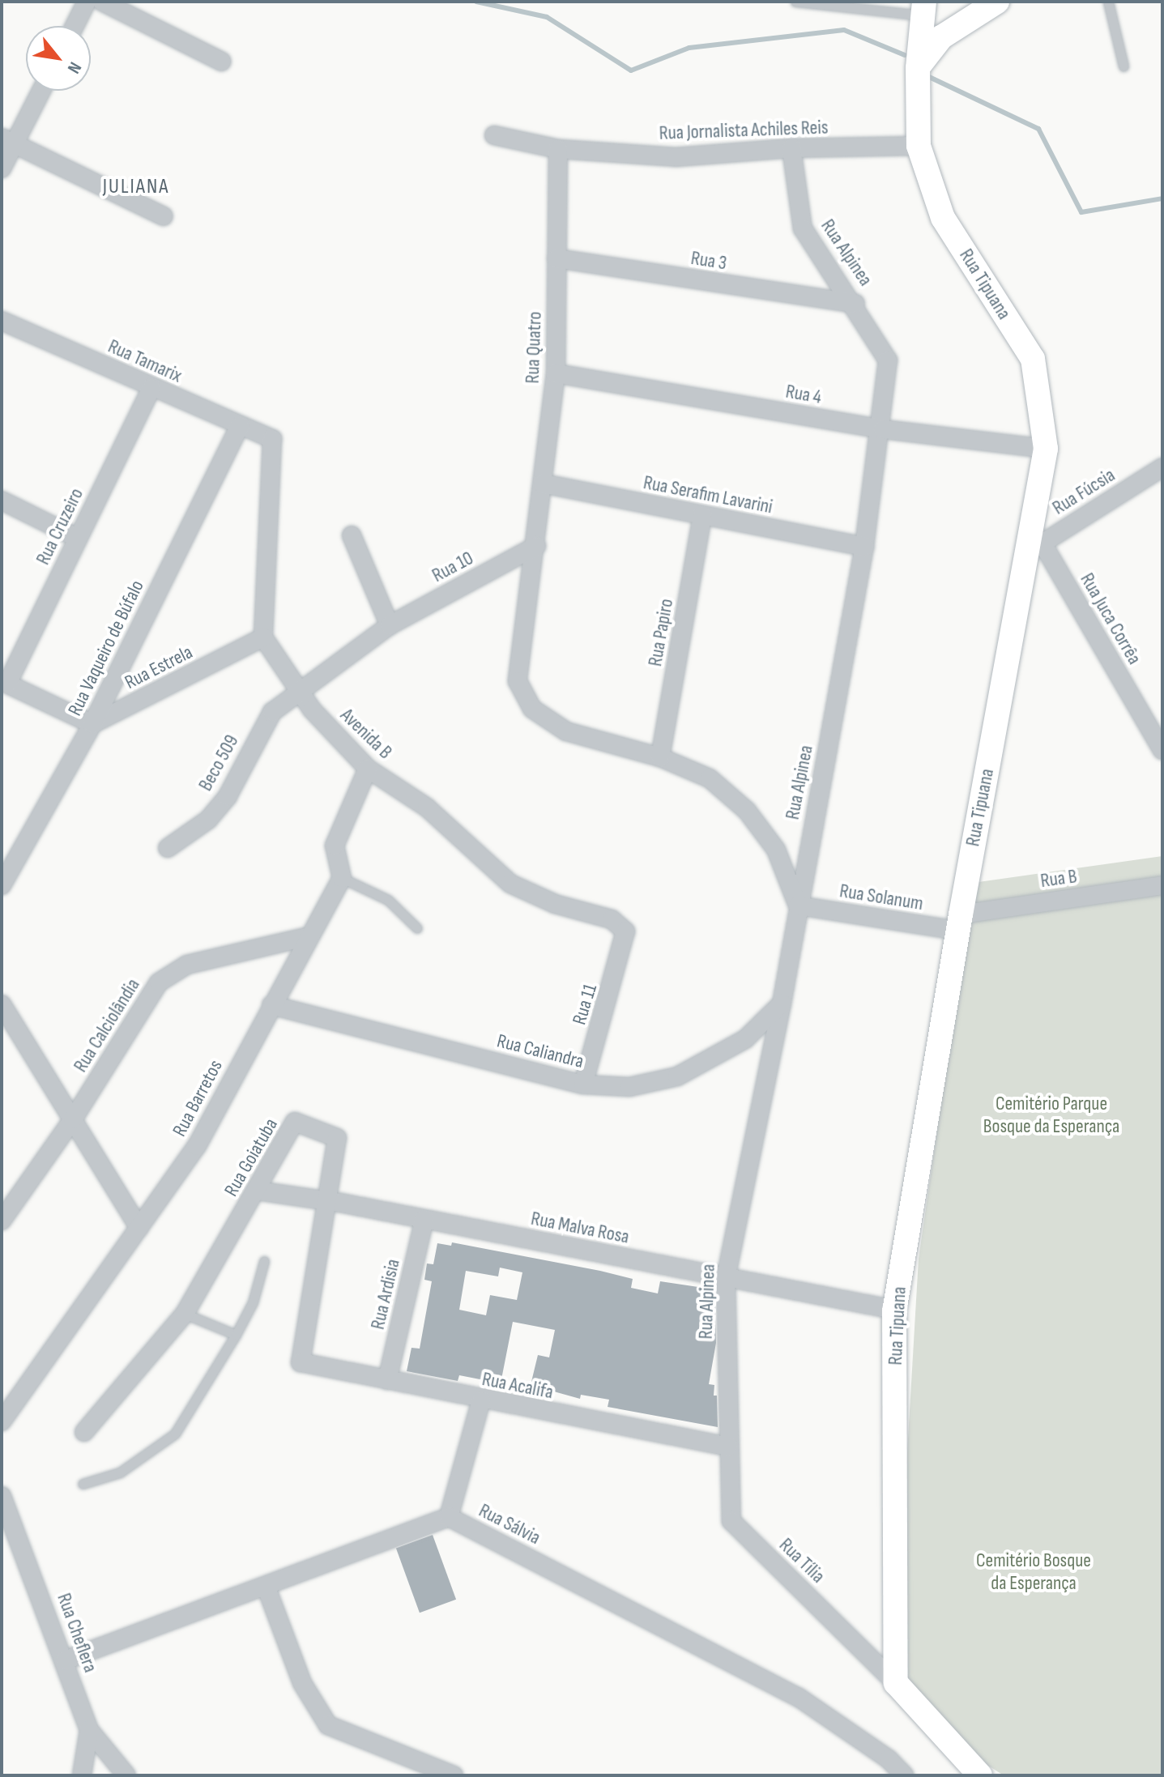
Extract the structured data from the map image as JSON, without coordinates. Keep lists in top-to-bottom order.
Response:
{
  "streets": {
    "street": [
      "Rua Jornalista Achiles Reis",
      "Rua Alpinea",
      "Rua 3",
      "Rua Tipuana",
      "Rua Quatro",
      "Rua Tamarix",
      "Rua 4",
      "Rua Fúcsia",
      "Rua Serafim Lavarini",
      "Rua Cruzeiro",
      "Rua 10",
      "Rua Juca Corrêa",
      "Rua Papiro",
      "Rua Vaqueiro de Búfalo",
      "Rua Estrela",
      "Avenida B",
      "Beco 509",
      "Rua B",
      "Rua Solanum",
      "Rua 11",
      "Rua Calciolândia",
      "Rua Caliandra",
      "Rua Barretos",
      "Rua Goiatuba",
      "Rua Malva Rosa",
      "Rua Ardisia",
      "Rua Acalifa",
      "Rua Sálvia",
      "Rua Tília",
      "Rua Cheflera"
    ]
  },
  "crossings": [
    ["Rua Jornalista Achiles Reis", "Rua Alpinea"],
    ["Rua Jornalista Achiles Reis", "Rua Tipuana"],
    ["Rua Jornalista Achiles Reis", "Rua Quatro"],
    ["Rua Alpinea", "Rua 3"],
    ["Rua Alpinea", "Rua 4"],
    ["Rua Alpinea", "Rua Serafim Lavarini"],
    ["Rua Alpinea", "Rua Solanum"],
    ["Rua Alpinea", "Rua Caliandra"],
    ["Rua Alpinea", "Rua Malva Rosa"],
    ["Rua Alpinea", "Rua Acalifa"],
    ["Rua Alpinea", "Rua Tília"],
    ["Rua 3", "Rua Quatro"],
    ["Rua Tipuana", "Rua 4"],
    ["Rua Tipuana", "Rua Fúcsia"],
    ["Rua Tipuana", "Rua Juca Corrêa"],
    ["Rua Tipuana", "Rua B"],
    ["Rua Tipuana", "Rua Solanum"],
    ["Rua Tipuana", "Rua Malva Rosa"],
    ["Rua Tipuana", "Rua Tília"],
    ["Rua Quatro", "Rua 4"],
    ["Rua Quatro", "Rua Serafim Lavarini"],
    ["Rua Quatro", "Rua 10"],
    ["Rua Tamarix", "Rua Cruzeiro"],
    ["Rua Tamarix", "Rua Vaqueiro de Búfalo"],
    ["Rua Tamarix", "Rua Estrela"],
    ["Rua Tamarix", "Avenida B"],
    ["Rua Fúcsia", "Rua Juca Corrêa"],
    ["Rua Serafim Lavarini", "Rua Papiro"],
    ["Rua 10", "Avenida B"],
    ["Rua 10", "Beco 509"],
    ["Rua Vaqueiro de Búfalo", "Rua Estrela"],
    ["Rua Estrela", "Avenida B"],
    ["Avenida B", "Beco 509"],
    ["Avenida B", "Rua 11"],
    ["Rua B", "Rua Solanum"],
    ["Rua 11", "Rua Caliandra"],
    ["Rua Calciolândia", "Rua Barretos"],
    ["Rua Caliandra", "Rua Barretos"],
    ["Rua Goiatuba", "Rua Malva Rosa"],
    ["Rua Goiatuba", "Rua Acalifa"],
    ["Rua Malva Rosa", "Rua Ardisia"],
    ["Rua Ardisia", "Rua Acalifa"],
    ["Rua Acalifa", "Rua Tília"],
    ["Rua Sálvia", "Rua Cheflera"]
  ],
  "districts": ["JULIANA"],
  "parks": ["Cemitério Parque Bosque da Esperança", "Cemitério Bosque da Esperança"],
  "north": "bottom right"
}
